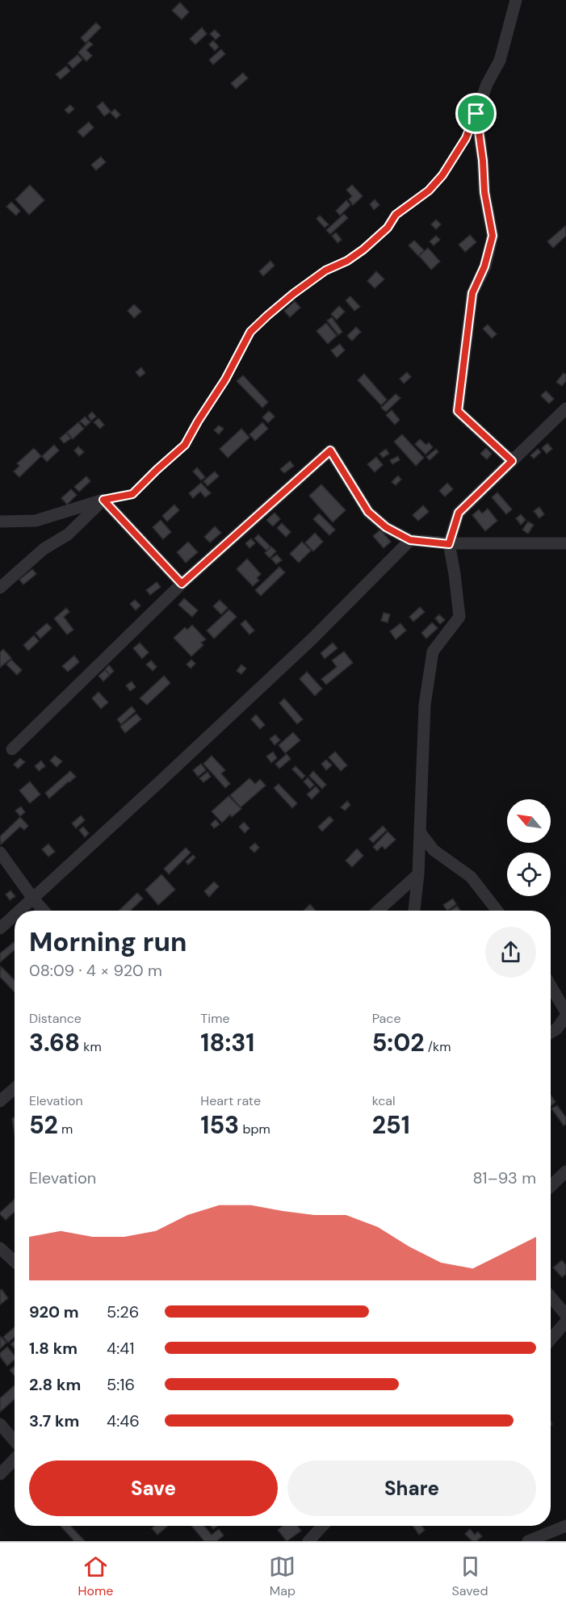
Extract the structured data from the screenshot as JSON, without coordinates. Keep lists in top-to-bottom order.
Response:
{
  "north": "top left",
  "page": {
    "heading": ["Morning run", "08:09 · 4 × 920 m"],
    "stats": [
      ["Distance", "3.68 km"],
      ["Time", "18:31"],
      ["Pace", "5:02 /km"],
      ["Elevation", "52 m"],
      ["Heart rate", "153 bpm"],
      ["kcal", "251"]
    ],
    "chart": ["Elevation", "81–93 m"],
    "list": [
      {
        "name": "920 m",
        "note": "5:26"
      },
      {
        "name": "1.8 km",
        "note": "4:41"
      },
      {
        "name": "2.8 km",
        "note": "5:16"
      },
      {
        "name": "3.7 km",
        "note": "4:46"
      }
    ],
    "buttons": ["Save", "Share"],
    "tabs": ["Home", "Map", "Saved"]
  }
}
